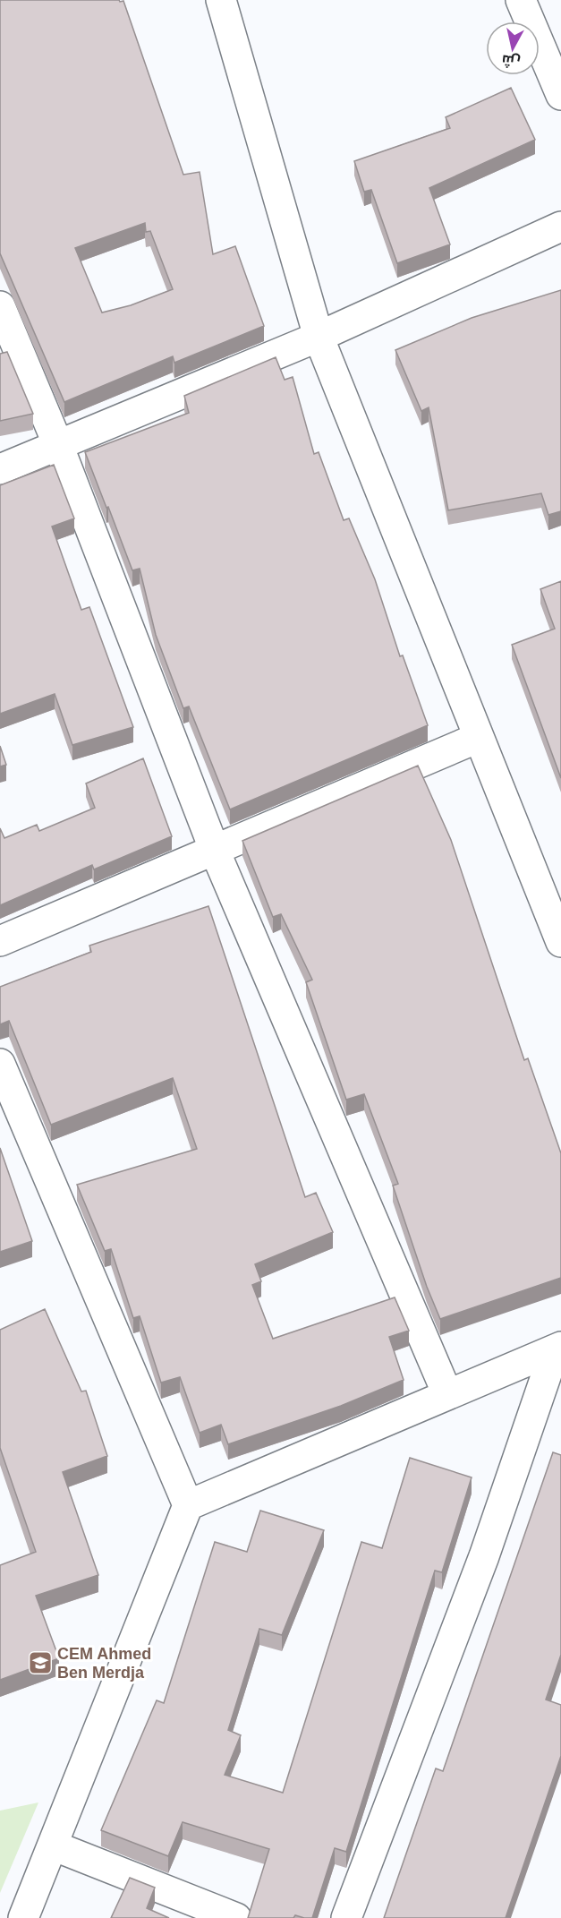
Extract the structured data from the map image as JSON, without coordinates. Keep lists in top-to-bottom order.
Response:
{
  "places": {
    "school or university": ["CEM Ahmed Ben Merdja"]
  },
  "north": "bottom"
}
